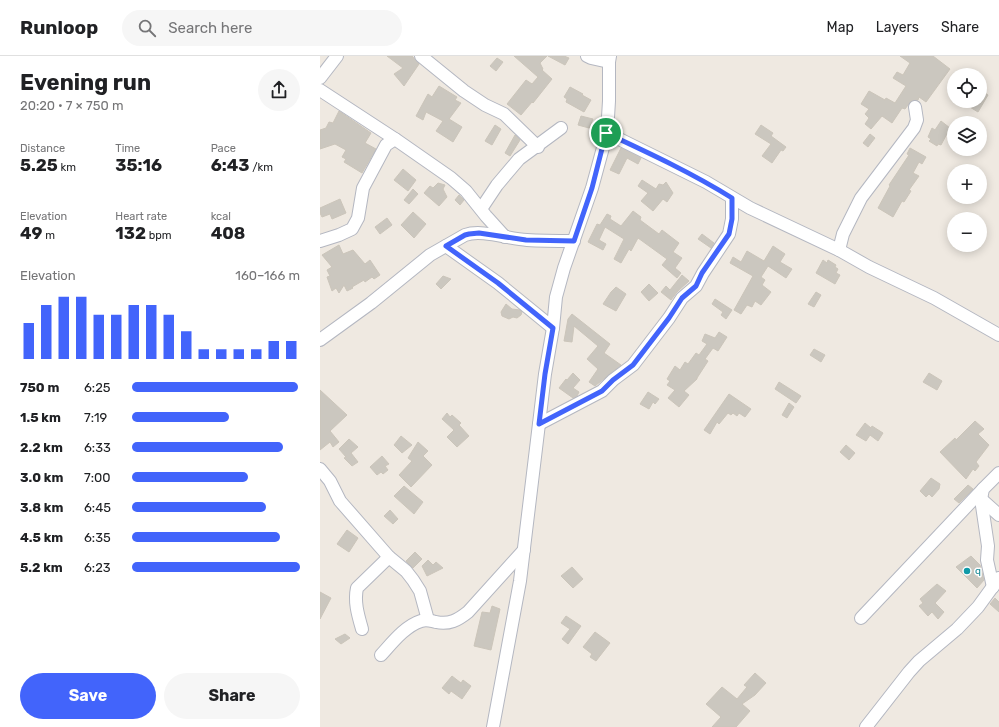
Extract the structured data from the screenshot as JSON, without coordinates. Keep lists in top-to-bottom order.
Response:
{
  "places": ["q"],
  "page": {
    "header": "Runloop",
    "search": "Search here",
    "nav": ["Map", "Layers", "Share"],
    "heading": ["Evening run", "20:20 · 7 × 750 m"],
    "map_buttons": ["+", "−"],
    "stats": [
      ["Distance", "5.25 km"],
      ["Time", "35:16"],
      ["Pace", "6:43 /km"],
      ["Elevation", "49 m"],
      ["Heart rate", "132 bpm"],
      ["kcal", "408"]
    ],
    "chart": ["Elevation", "160–166 m"],
    "list": [
      {
        "name": "750 m",
        "note": "6:25"
      },
      {
        "name": "1.5 km",
        "note": "7:19"
      },
      {
        "name": "2.2 km",
        "note": "6:33"
      },
      {
        "name": "3.0 km",
        "note": "7:00"
      },
      {
        "name": "3.8 km",
        "note": "6:45"
      },
      {
        "name": "4.5 km",
        "note": "6:35"
      },
      {
        "name": "5.2 km",
        "note": "6:23"
      }
    ],
    "buttons": ["Save", "Share"]
  }
}
